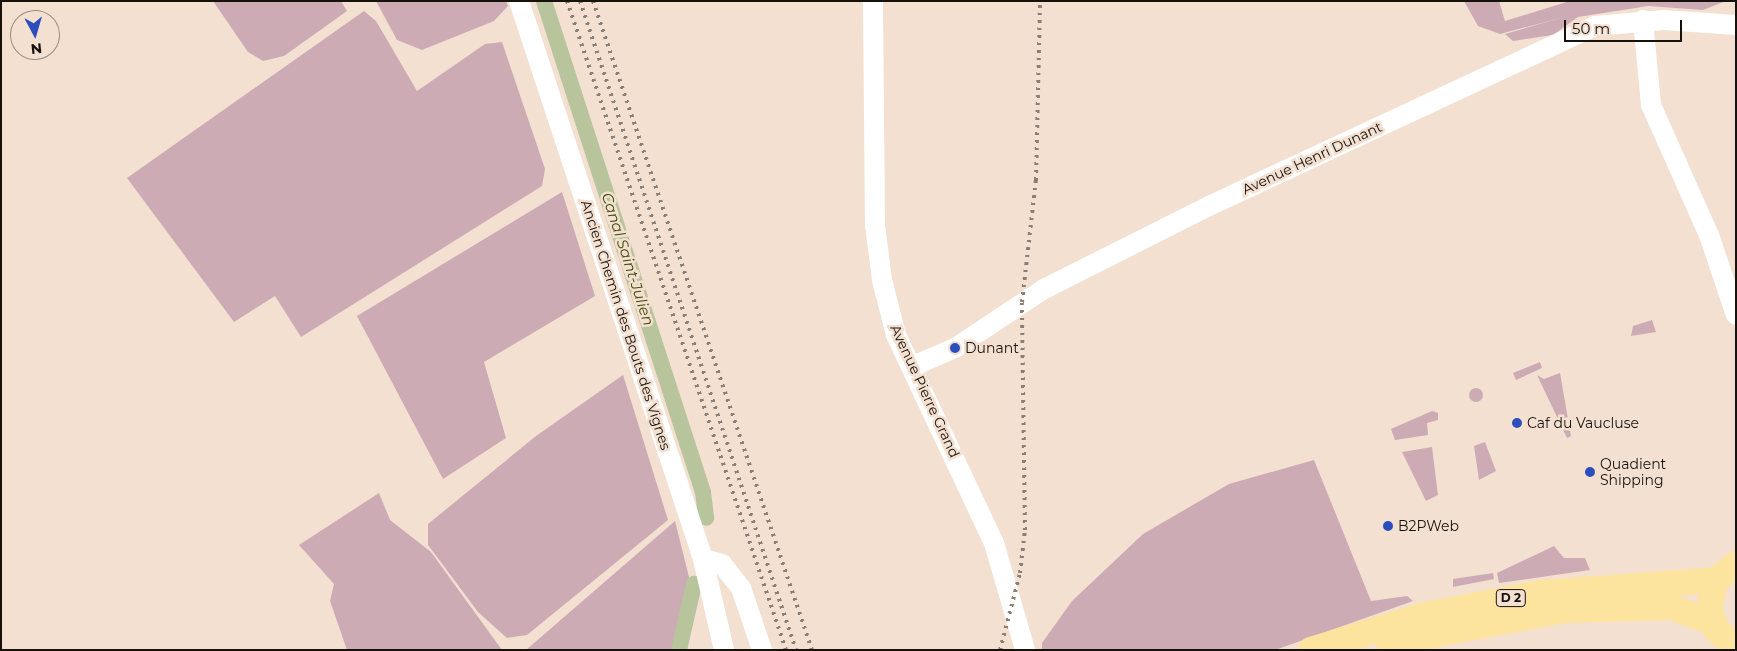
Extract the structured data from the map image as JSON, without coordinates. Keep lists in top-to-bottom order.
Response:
{
  "streets": {
    "main road": ["D 2"],
    "street": ["Avenue Henri Dunant", "Ancien Chemin des Bouts des Vignes", "Avenue Pierre Grand"]
  },
  "crossings": [
    ["Avenue Henri Dunant", "Avenue Pierre Grand"]
  ],
  "water": ["Canal Saint-Julien"],
  "places": [
    "Dunant",
    "Caf du Vaucluse",
    "Quadient Shipping",
    "B2PWeb"
  ],
  "scale_bar": "50 m",
  "north": "bottom"
}
